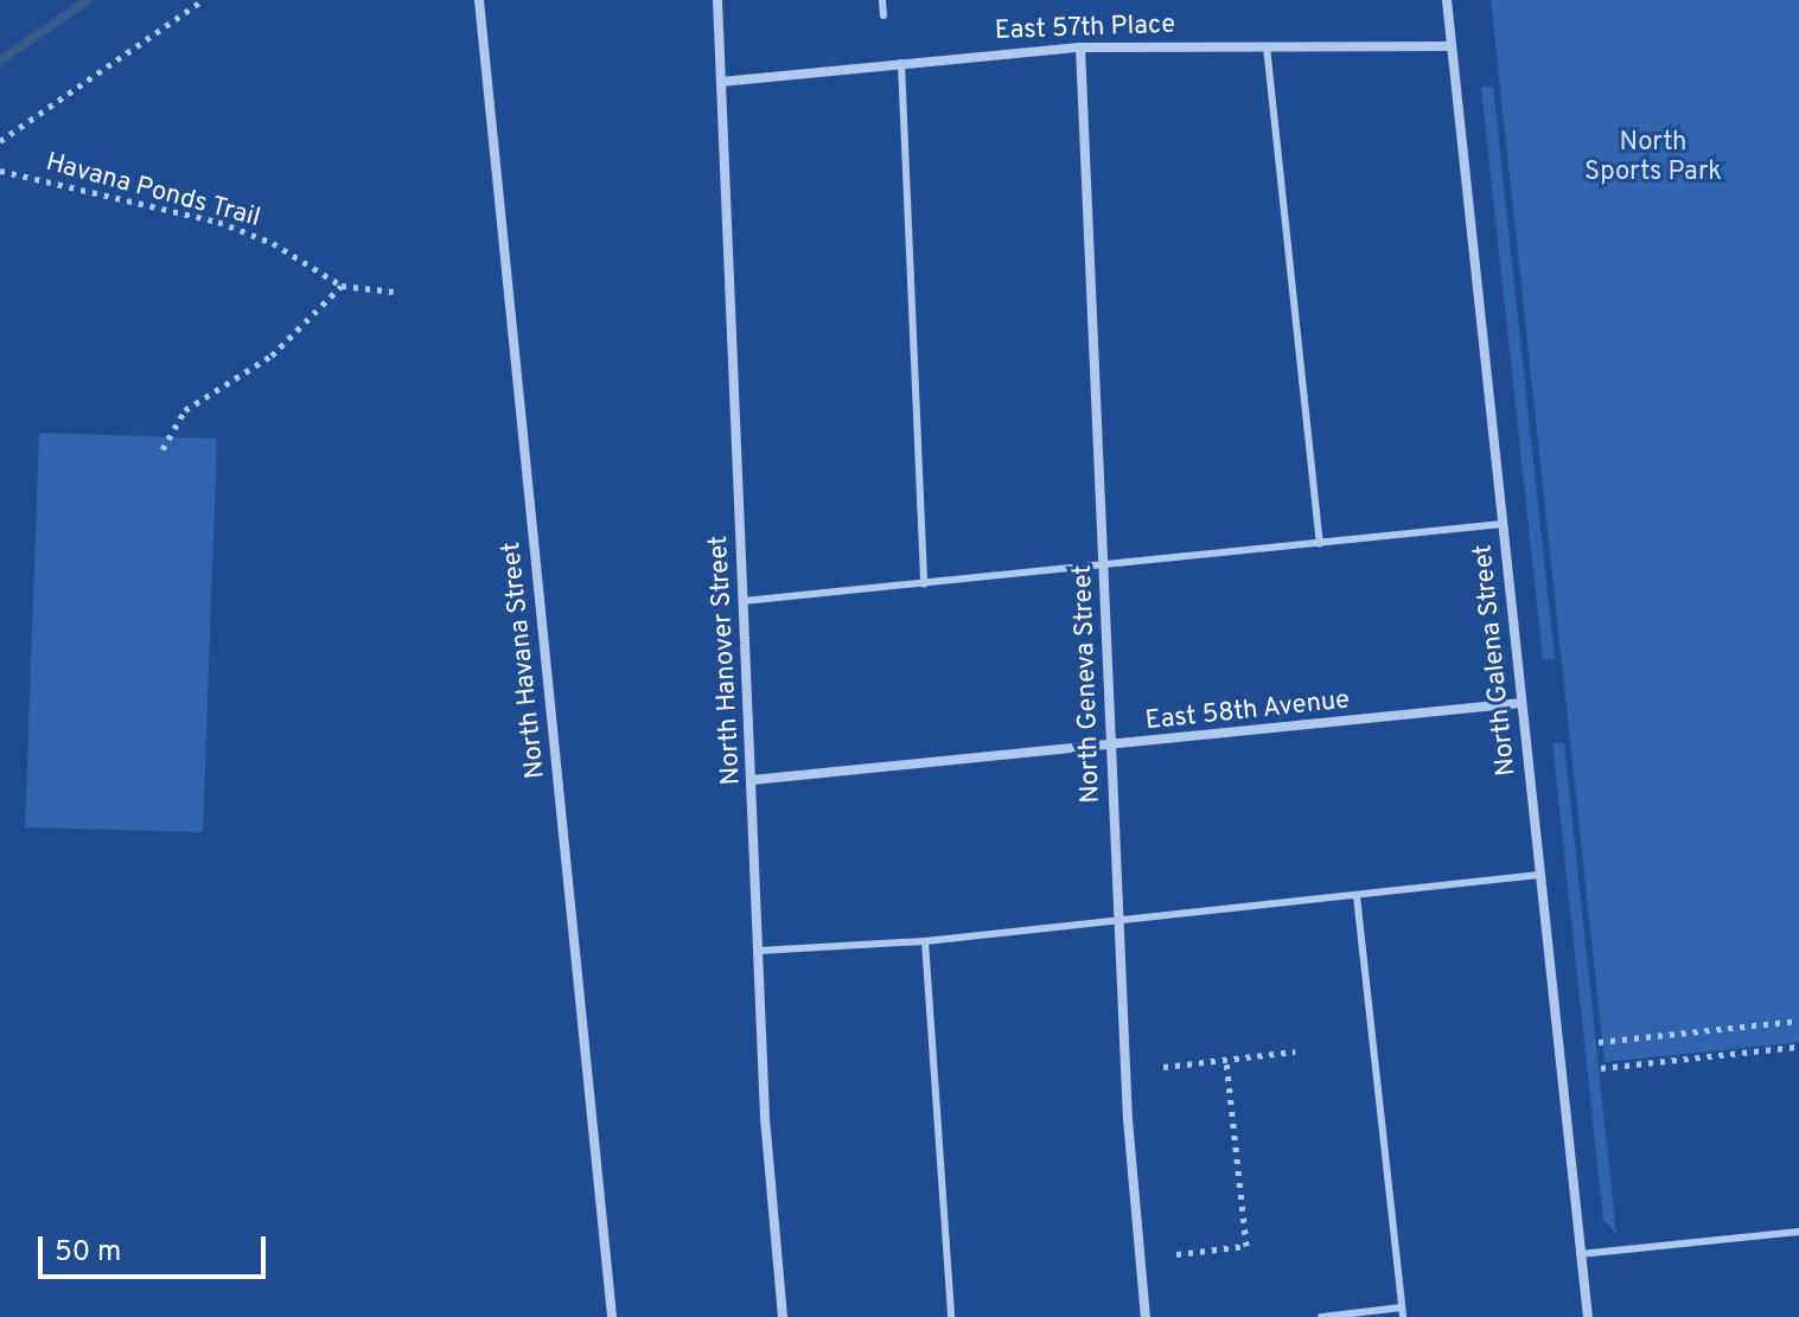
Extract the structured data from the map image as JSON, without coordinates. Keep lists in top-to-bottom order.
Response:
{
  "streets": {
    "street": [
      "East 57th Place",
      "North Havana Street",
      "North Hanover Street",
      "North Galena Street",
      "North Geneva Street",
      "East 58th Avenue"
    ],
    "path": ["Havana Ponds Trail"]
  },
  "crossings": [
    ["East 57th Place", "North Hanover Street"],
    ["East 57th Place", "North Galena Street"],
    ["East 57th Place", "North Geneva Street"],
    ["North Hanover Street", "East 58th Avenue"],
    ["North Galena Street", "East 58th Avenue"],
    ["North Geneva Street", "East 58th Avenue"]
  ],
  "parks": ["North Sports Park"],
  "scale_bar": "50 m"
}
